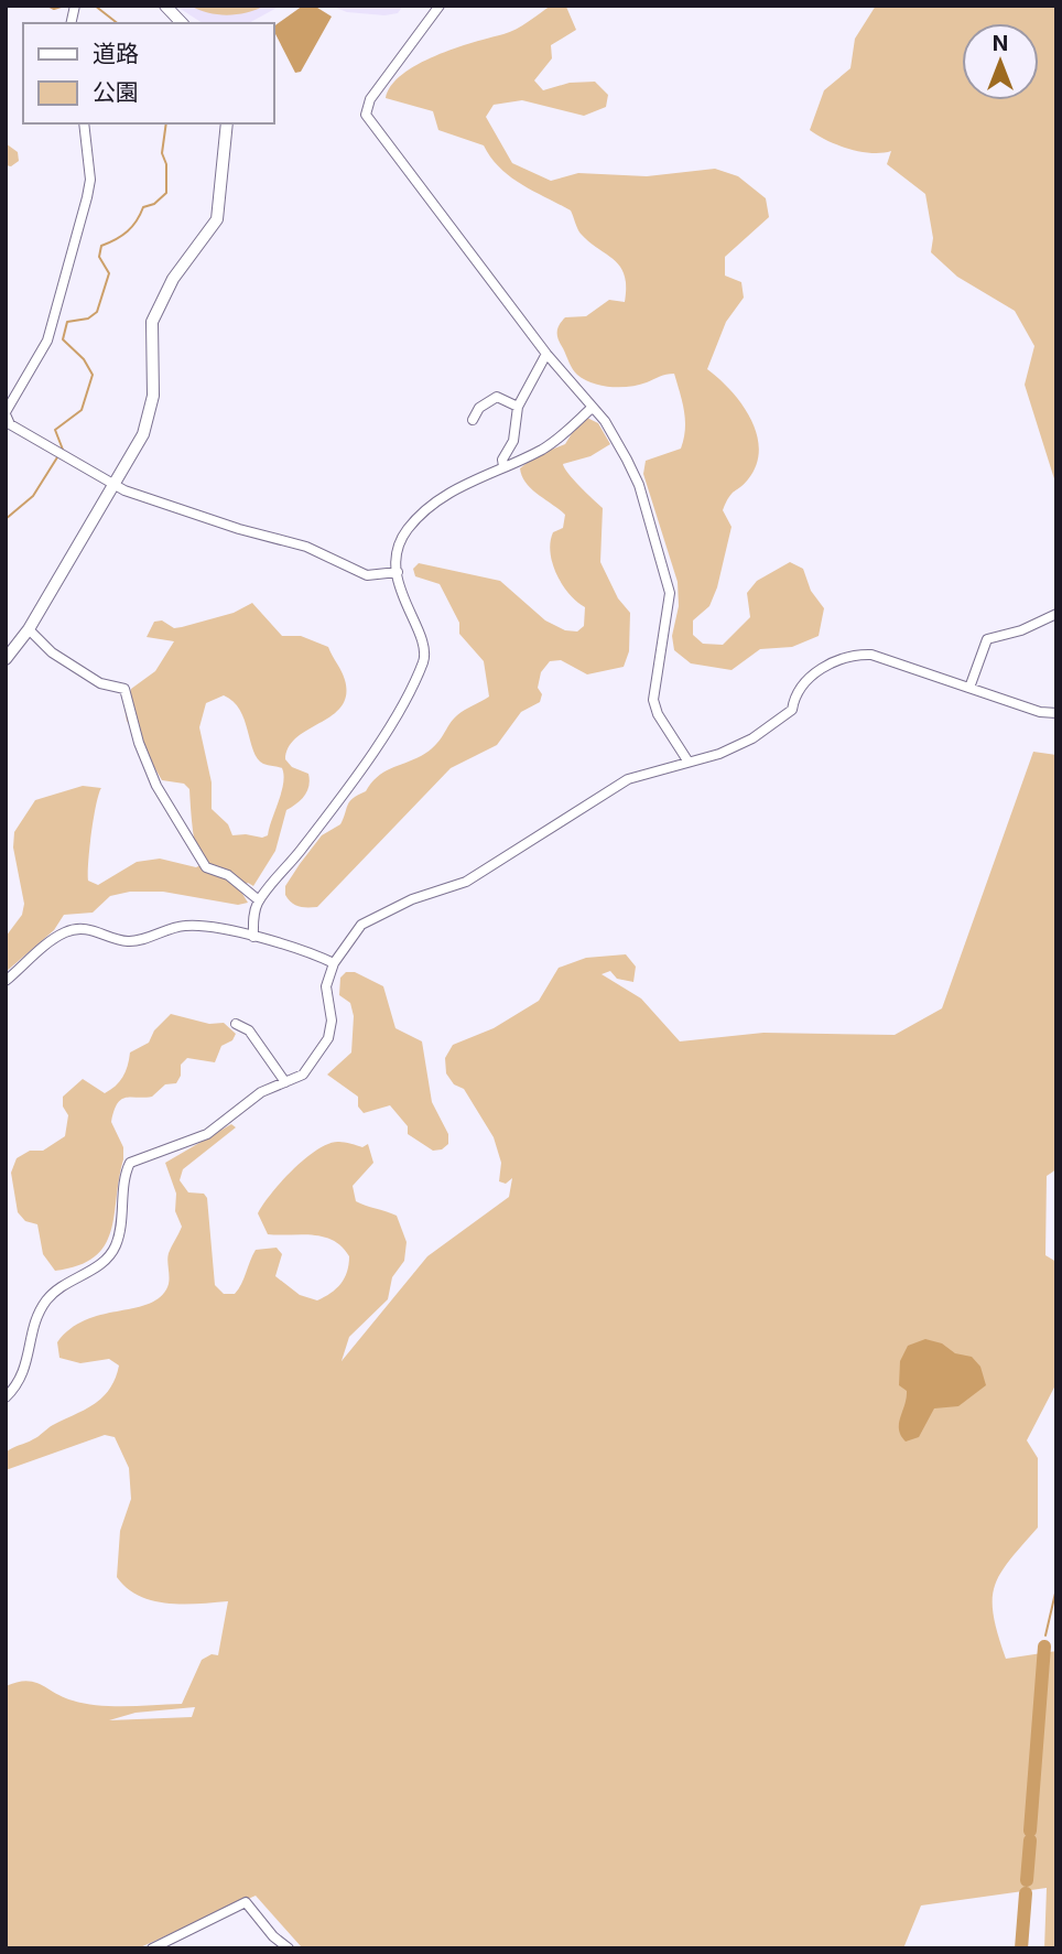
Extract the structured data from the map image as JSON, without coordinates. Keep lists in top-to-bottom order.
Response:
{
  "legend": ["道路", "公園"],
  "north": "top"
}
